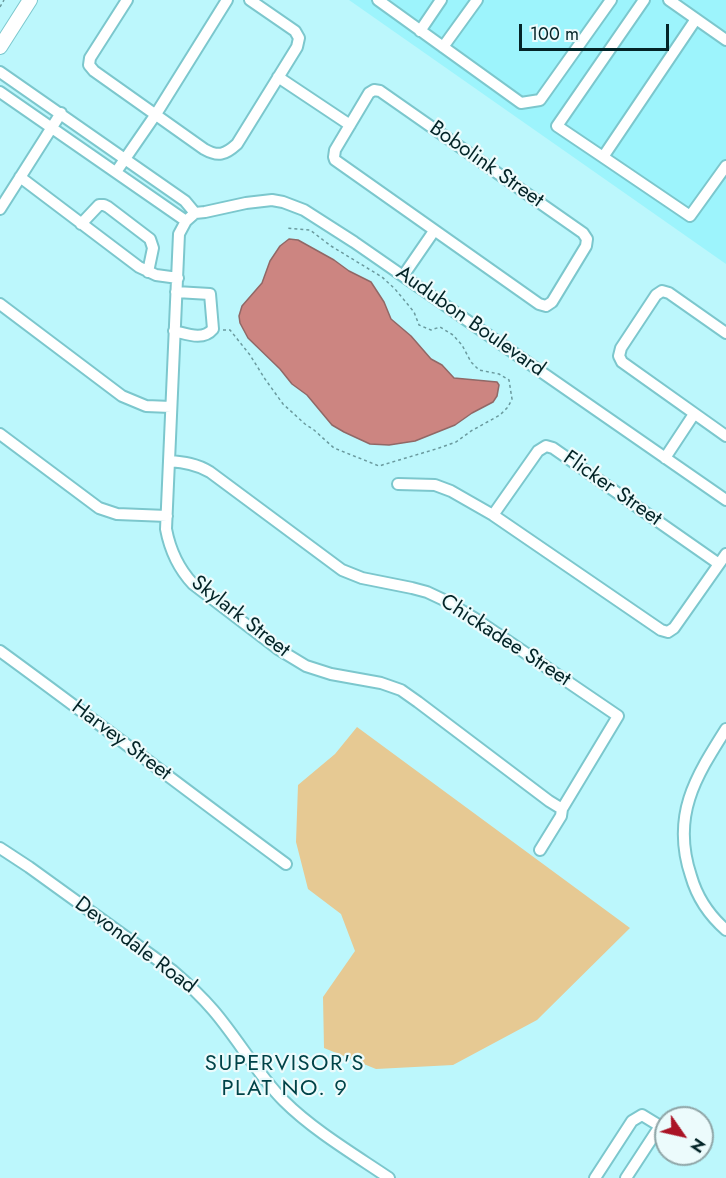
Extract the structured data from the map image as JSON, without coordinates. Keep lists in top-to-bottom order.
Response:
{
  "streets": {
    "street": [
      "Bobolink Street",
      "Audubon Boulevard",
      "Flicker Street",
      "Skylark Street",
      "Chickadee Street",
      "Harvey Street",
      "Devondale Road"
    ]
  },
  "crossings": [
    ["Skylark Street", "Chickadee Street"]
  ],
  "districts": ["SUPERVISOR'S PLAT NO. 9"],
  "scale_bar": "100 m",
  "north": "bottom right"
}
